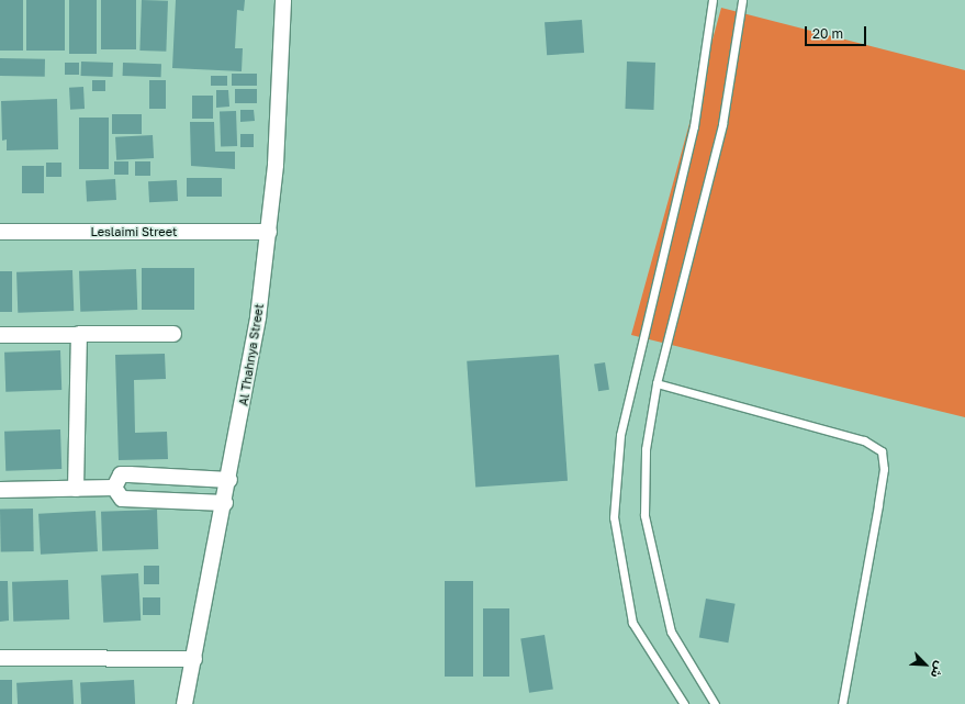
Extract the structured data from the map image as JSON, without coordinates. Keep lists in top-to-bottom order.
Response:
{
  "streets": {
    "street": ["Leslaimi Street", "Al Thahnya Street"]
  },
  "crossings": [
    ["Leslaimi Street", "Al Thahnya Street"]
  ],
  "scale_bar": "20 m",
  "north": "bottom right"
}
